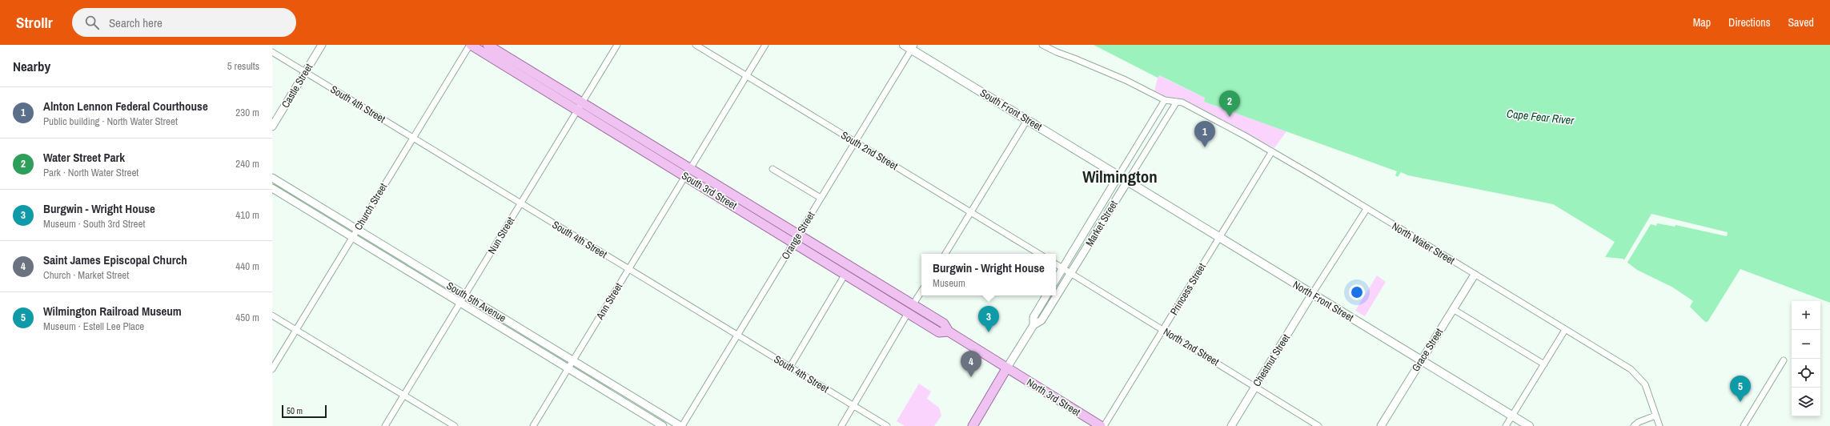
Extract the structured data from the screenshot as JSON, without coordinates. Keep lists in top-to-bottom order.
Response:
{
  "streets": {
    "main road": [
      "South Front Street",
      "South 3rd Street",
      "Market Street",
      "North Front Street",
      "North 3rd Street"
    ],
    "street": [
      "Castle Street",
      "South 4th Street",
      "South 2nd Street",
      "Church Street",
      "Nun Street",
      "Orange Street",
      "North Water Street",
      "Princess Street",
      "Ann Street",
      "South 5th Avenue",
      "North 2nd Street",
      "Grace Street",
      "Chestnut Street"
    ]
  },
  "crossings": [
    ["Castle Street", "South 4th Street"],
    ["South 4th Street", "Church Street"],
    ["South 4th Street", "Nun Street"],
    ["South 4th Street", "Orange Street"],
    ["South 4th Street", "Ann Street"],
    ["South Front Street", "Market Street"],
    ["South Front Street", "Orange Street"],
    ["South Front Street", "North Front Street"],
    ["South 2nd Street", "Orange Street"],
    ["South 2nd Street", "Ann Street"],
    ["South 3rd Street", "Church Street"],
    ["South 3rd Street", "Market Street"],
    ["South 3rd Street", "Nun Street"],
    ["South 3rd Street", "Orange Street"],
    ["South 3rd Street", "Ann Street"],
    ["South 3rd Street", "North 3rd Street"],
    ["Church Street", "South 5th Avenue"],
    ["Market Street", "North Water Street"],
    ["Market Street", "North Front Street"],
    ["Market Street", "North 2nd Street"],
    ["Market Street", "North 3rd Street"],
    ["Nun Street", "South 5th Avenue"],
    ["Orange Street", "South 5th Avenue"],
    ["North Water Street", "Princess Street"],
    ["North Water Street", "Grace Street"],
    ["Princess Street", "North Front Street"],
    ["Princess Street", "North 2nd Street"],
    ["Ann Street", "South 5th Avenue"],
    ["North Front Street", "Grace Street"],
    ["North Front Street", "Chestnut Street"],
    ["North 2nd Street", "Chestnut Street"]
  ],
  "districts": ["Wilmington"],
  "water": ["Cape Fear River"],
  "scale_bar": "50 m",
  "page": {
    "header": "Strollr",
    "search": "Search here",
    "nav": ["Map", "Directions", "Saved"],
    "heading": ["Nearby", "5 results"],
    "list": [
      {
        "mark": "1",
        "name": "Alnton Lennon Federal Courthouse",
        "note": "Public building · North Water Street",
        "value": "230 m"
      },
      {
        "mark": "2",
        "name": "Water Street Park",
        "note": "Park · North Water Street",
        "value": "240 m"
      },
      {
        "mark": "3",
        "name": "Burgwin - Wright House",
        "note": "Museum · South 3rd Street",
        "value": "410 m"
      },
      {
        "mark": "4",
        "name": "Saint James Episcopal Church",
        "note": "Church · Market Street",
        "value": "440 m"
      },
      {
        "mark": "5",
        "name": "Wilmington Railroad Museum",
        "note": "Museum · Estell Lee Place",
        "value": "450 m"
      }
    ],
    "pins": [
      "2",
      "1",
      "3",
      "4",
      "5"
    ],
    "popup": ["Burgwin - Wright House", "Museum"],
    "map_buttons": ["+", "−"],
    "scale": "50 m"
  }
}
